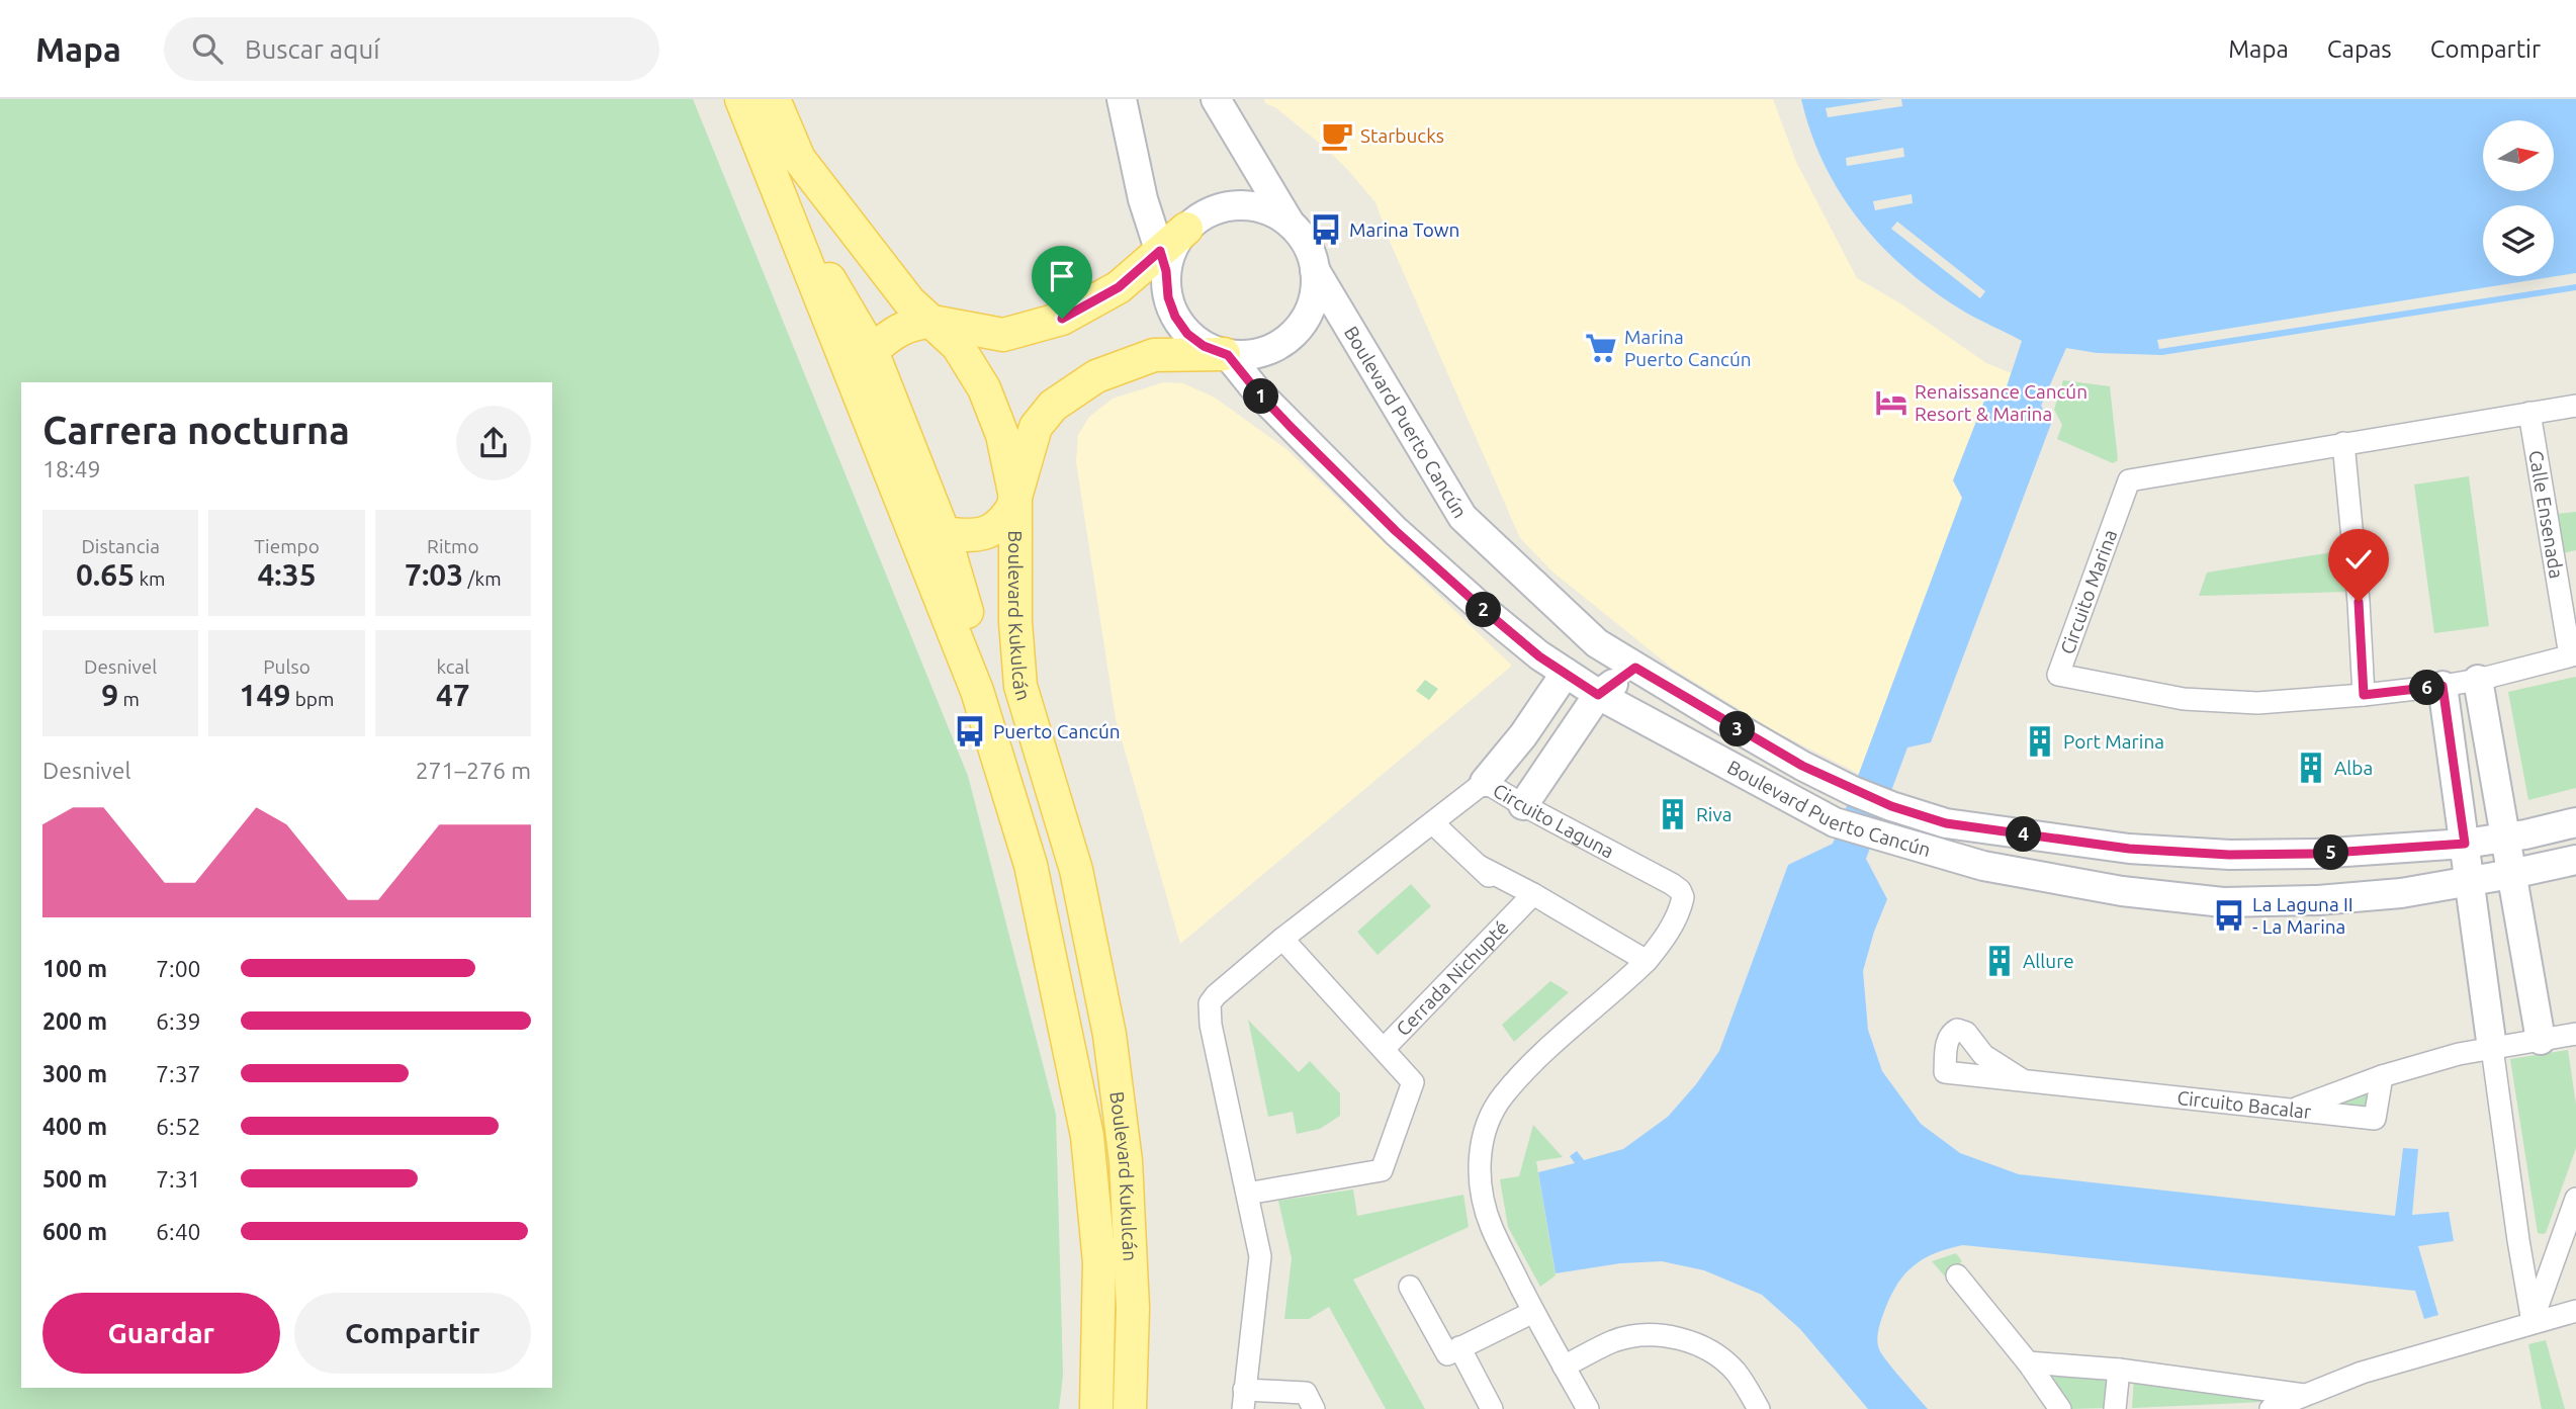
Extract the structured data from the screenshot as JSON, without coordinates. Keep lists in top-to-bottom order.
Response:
{
  "streets": {
    "main road": ["Boulevard Kukulcán"],
    "street": [
      "Boulevard Puerto Cancún",
      "Calle Ensenada",
      "Circuito Marina",
      "Circuito Laguna",
      "Cerrada Nichupté",
      "Circuito Bacalar"
    ]
  },
  "crossings": [
    ["Calle Ensenada", "Circuito Marina"],
    ["Circuito Laguna", "Cerrada Nichupté"]
  ],
  "places": {
    "cafe": ["Starbucks"],
    "bus stop": ["Marina Town", "Puerto Cancún", "La Laguna II - La Marina"],
    "supermarket": ["Marina Puerto Cancún"],
    "hotel": ["Renaissance Cancún Resort & Marina"],
    "building": [
      "Port Marina",
      "Alba",
      "Riva",
      "Allure"
    ]
  },
  "north": "right",
  "page": {
    "header": "Mapa",
    "search": "Buscar aquí",
    "nav": ["Mapa", "Capas", "Compartir"],
    "pins": [
      "1",
      "2",
      "6",
      "3",
      "4",
      "5"
    ],
    "heading": ["Carrera nocturna", "18:49"],
    "stats": [
      ["Distancia", "0.65 km"],
      ["Tiempo", "4:35"],
      ["Ritmo", "7:03 /km"],
      ["Desnivel", "9 m"],
      ["Pulso", "149 bpm"],
      ["kcal", "47"]
    ],
    "chart": ["Desnivel", "271–276 m"],
    "list": [
      {
        "name": "100 m",
        "note": "7:00"
      },
      {
        "name": "200 m",
        "note": "6:39"
      },
      {
        "name": "300 m",
        "note": "7:37"
      },
      {
        "name": "400 m",
        "note": "6:52"
      },
      {
        "name": "500 m",
        "note": "7:31"
      },
      {
        "name": "600 m",
        "note": "6:40"
      }
    ],
    "buttons": ["Guardar", "Compartir"]
  }
}
